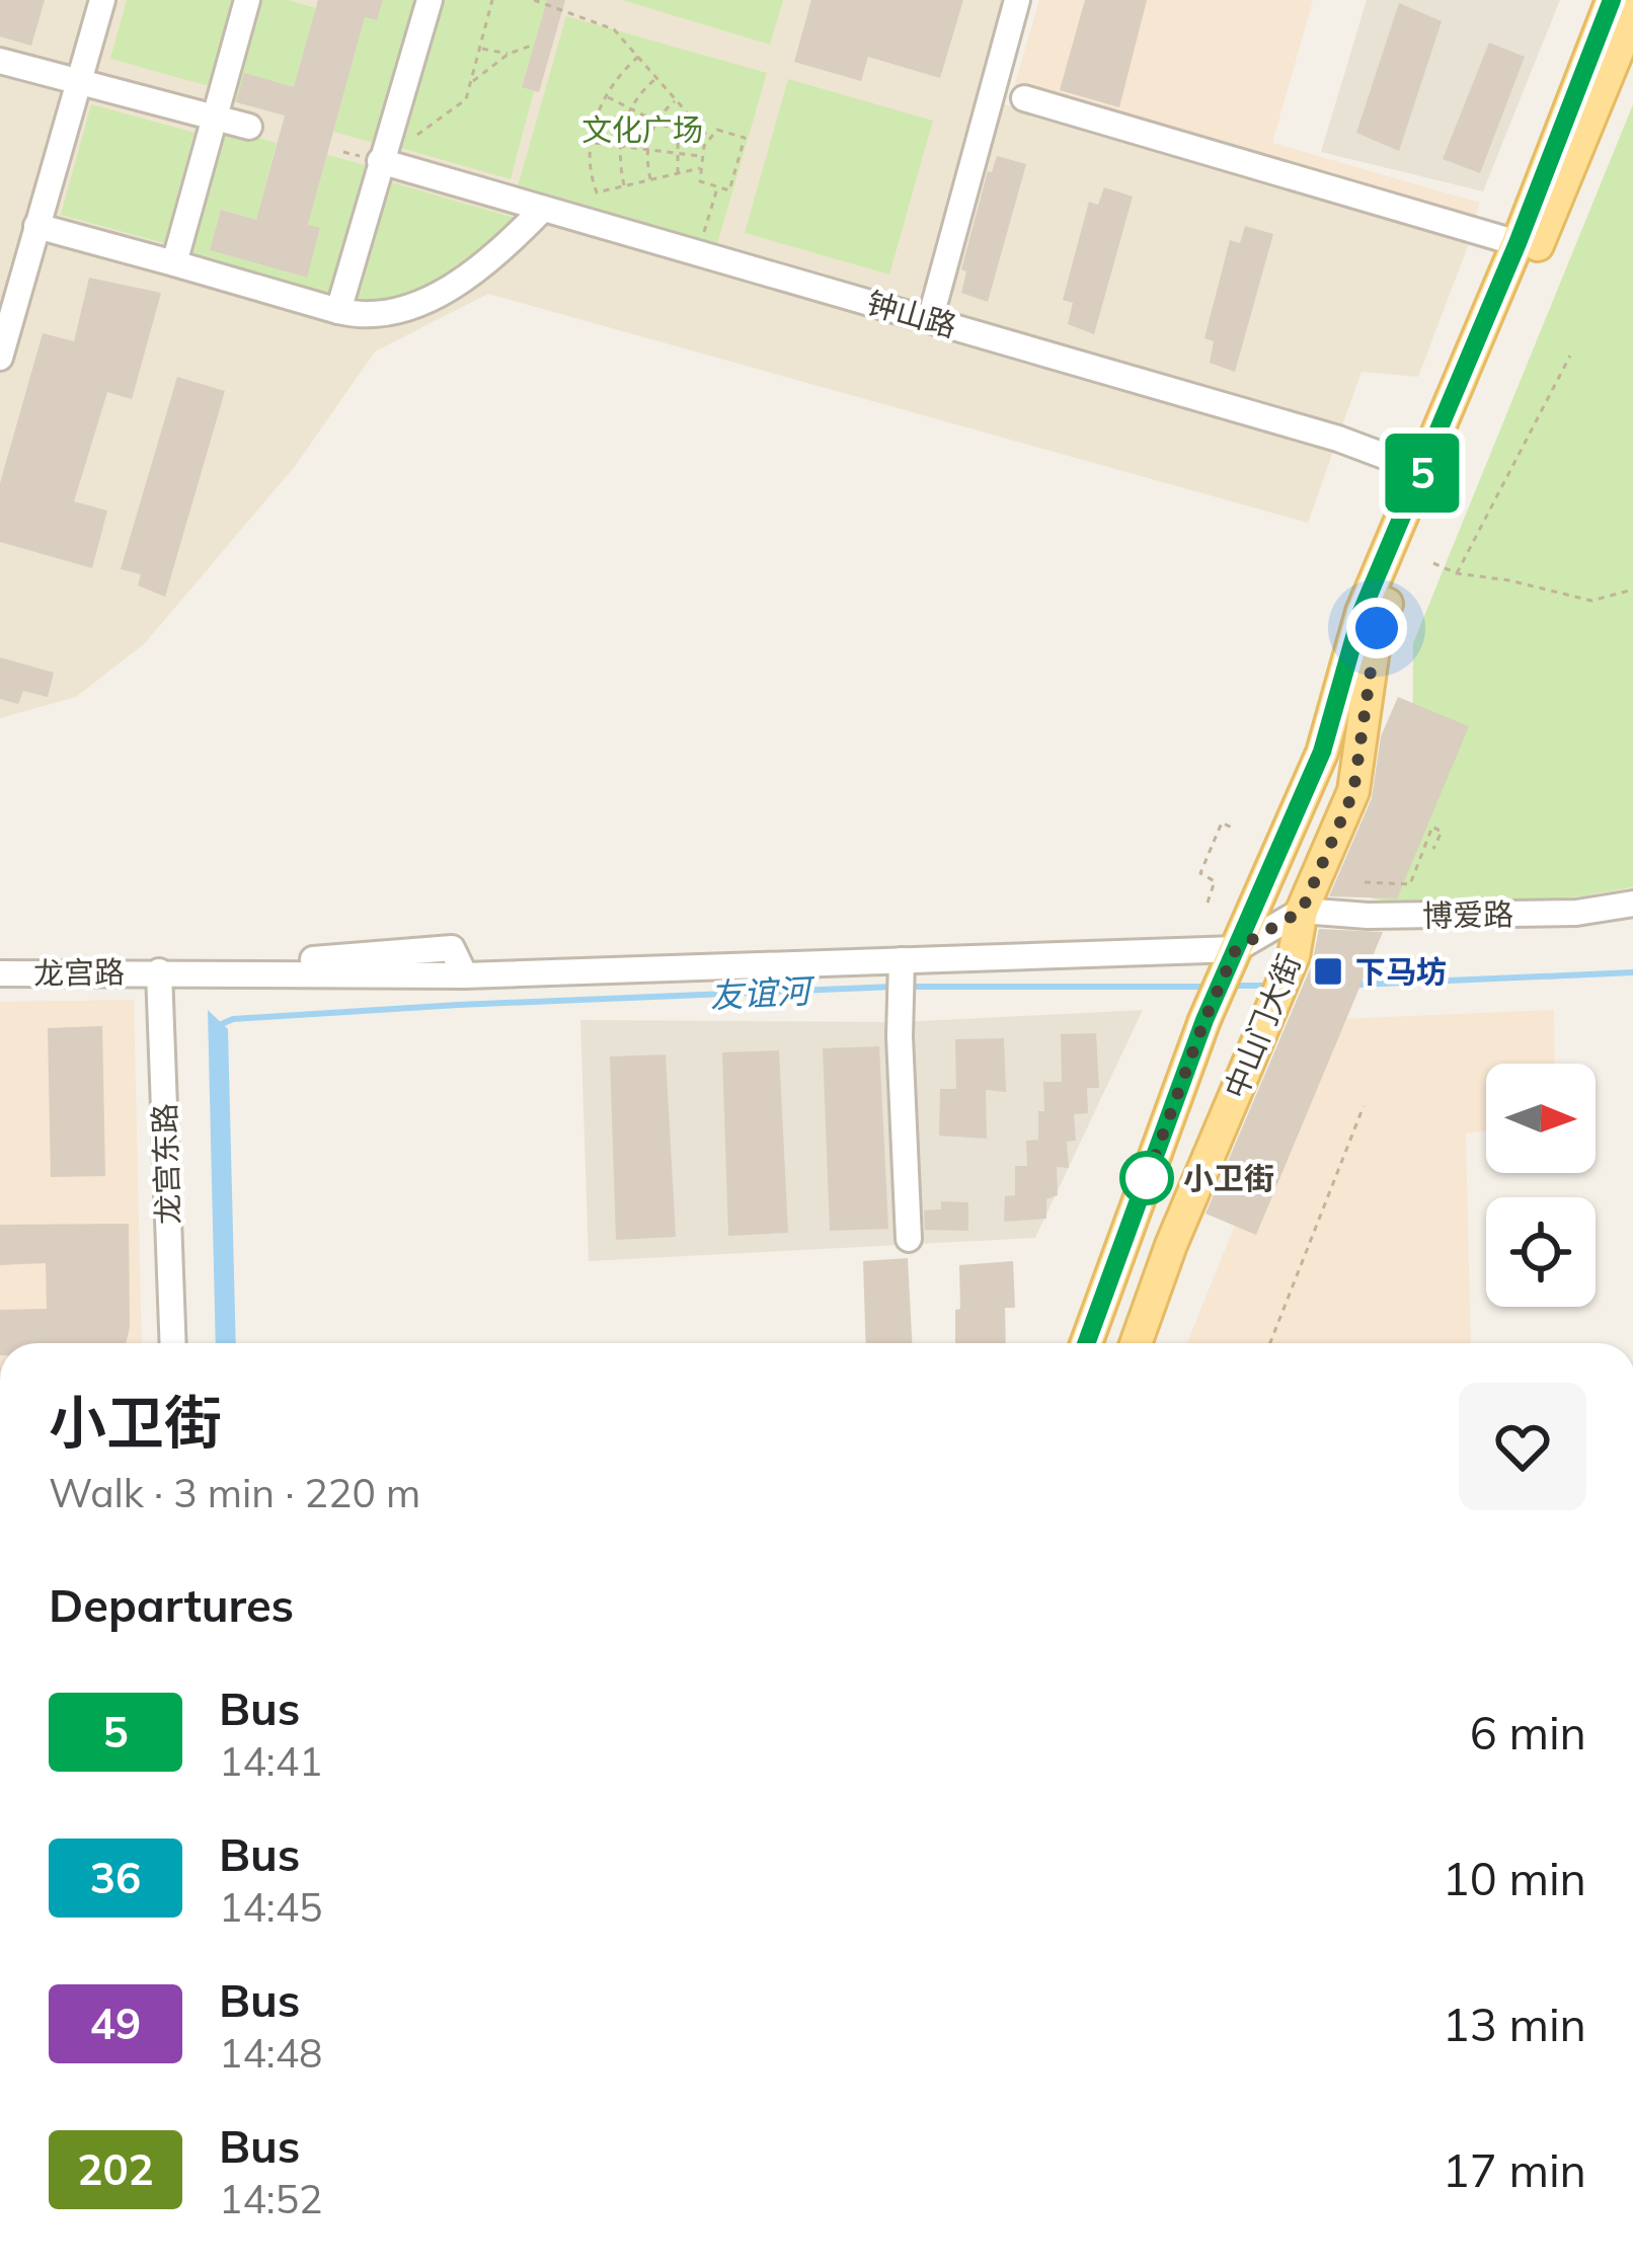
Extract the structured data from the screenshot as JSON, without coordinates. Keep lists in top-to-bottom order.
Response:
{
  "streets": {
    "main road": ["中山门大街"],
    "street": [
      "钟山路",
      "博爱路",
      "龙宫路",
      "龙宫东路"
    ]
  },
  "crossings": [
    ["钟山路", "中山门大街"],
    ["博爱路", "中山门大街"],
    ["龙宫路", "中山门大街"],
    ["龙宫路", "龙宫东路"]
  ],
  "water": ["友谊河"],
  "parks": ["文化广场"],
  "places": {
    "transit": ["下马坊"],
    "other": ["小卫街"]
  },
  "lines": ["bus line 5"],
  "north": "right",
  "page": {
    "on_map": "5",
    "heading": [
      ["小卫街", "Walk · 3 min · 220 m"],
      "Departures"
    ],
    "list": [
      {
        "mark": "5",
        "name": "Bus",
        "note": "14:41",
        "value": "6 min"
      },
      {
        "mark": "36",
        "name": "Bus",
        "note": "14:45",
        "value": "10 min"
      },
      {
        "mark": "49",
        "name": "Bus",
        "note": "14:48",
        "value": "13 min"
      },
      {
        "mark": "202",
        "name": "Bus",
        "note": "14:52",
        "value": "17 min"
      }
    ]
  }
}
